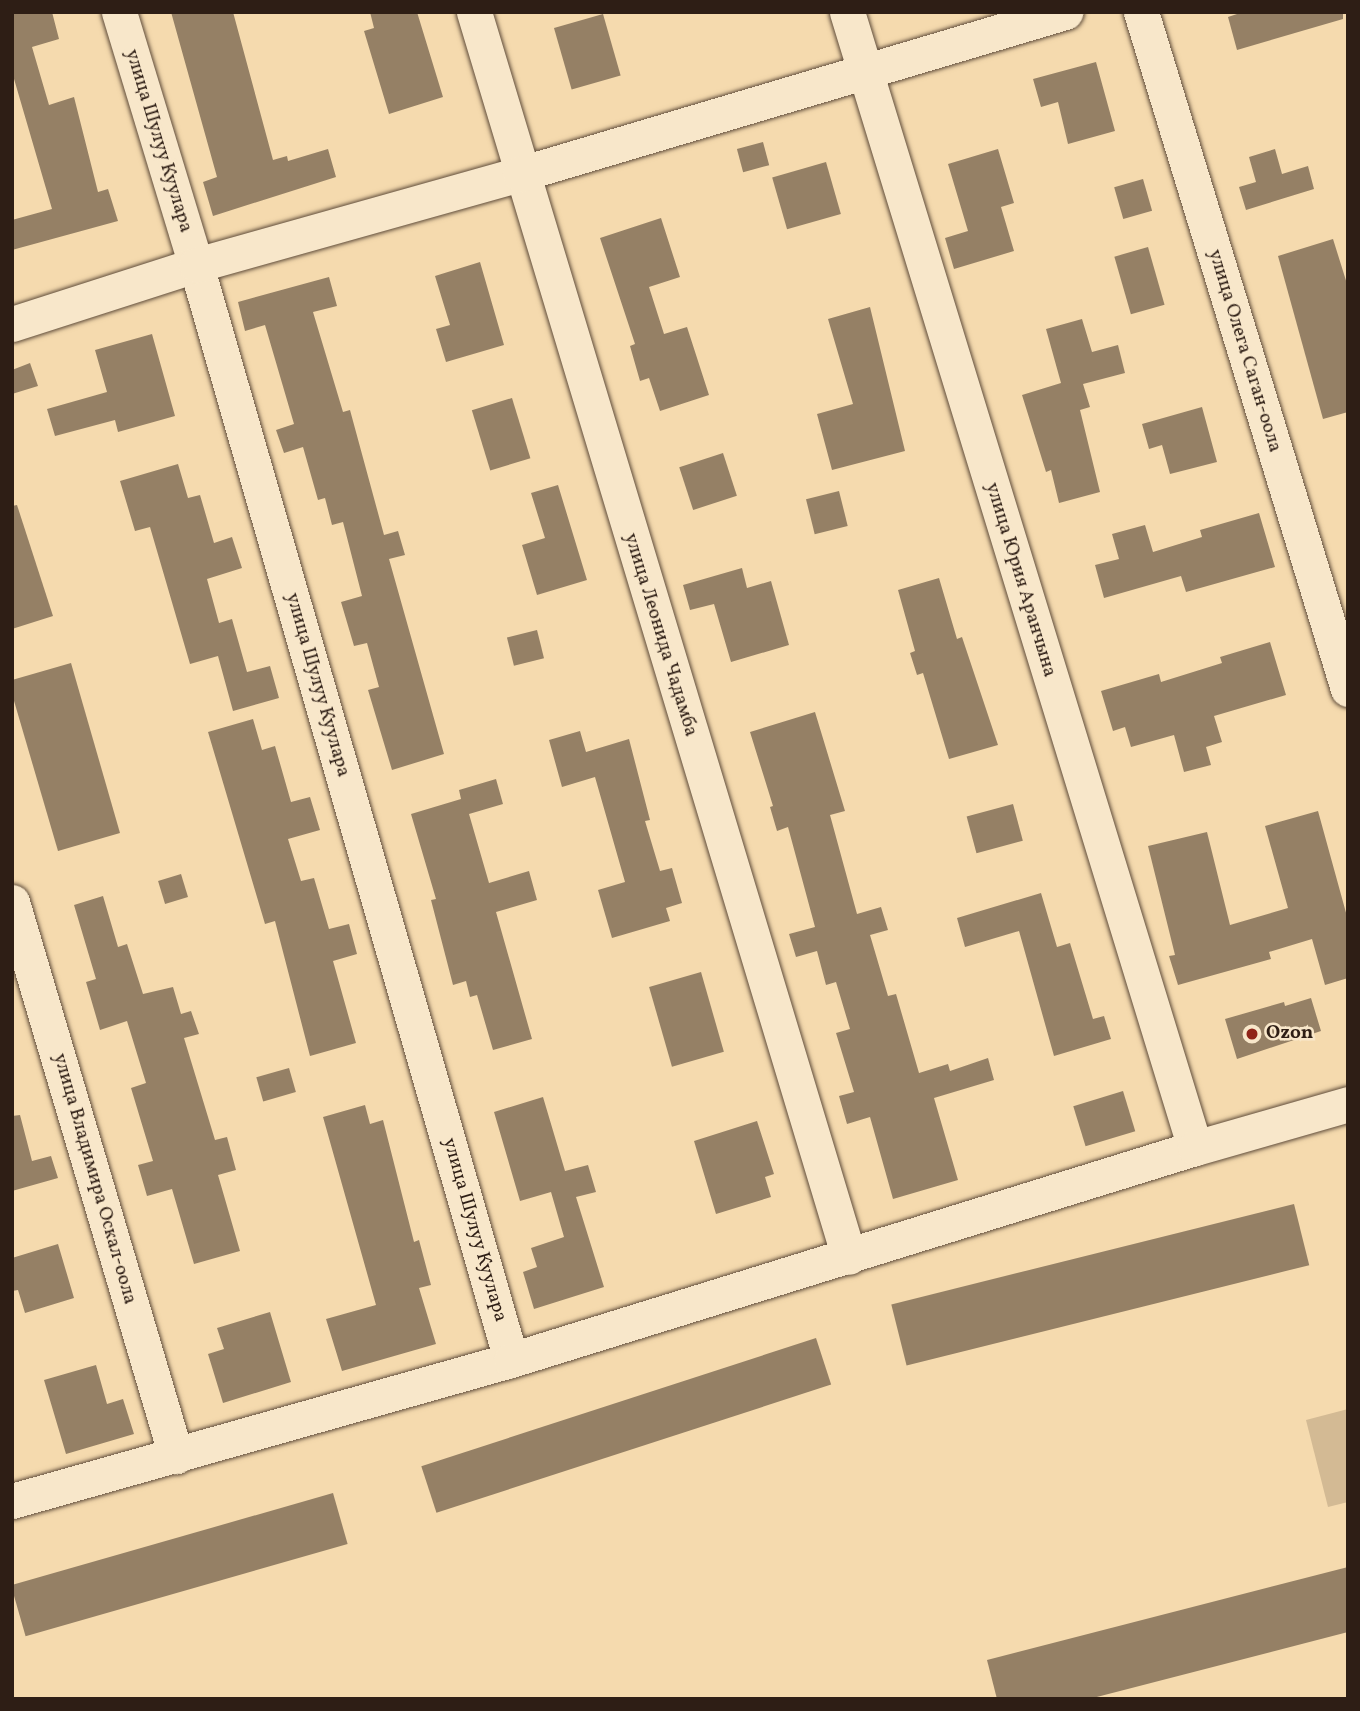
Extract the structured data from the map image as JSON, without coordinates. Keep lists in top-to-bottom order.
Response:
{
  "streets": {
    "street": [
      "улица Шулуу Куулара",
      "улица Олега Саган-оола",
      "улица Юрия Аранчына",
      "улица Леонида Чадамба",
      "улица Владимира Оскал-оола"
    ]
  },
  "places": ["Ozon"]
}
